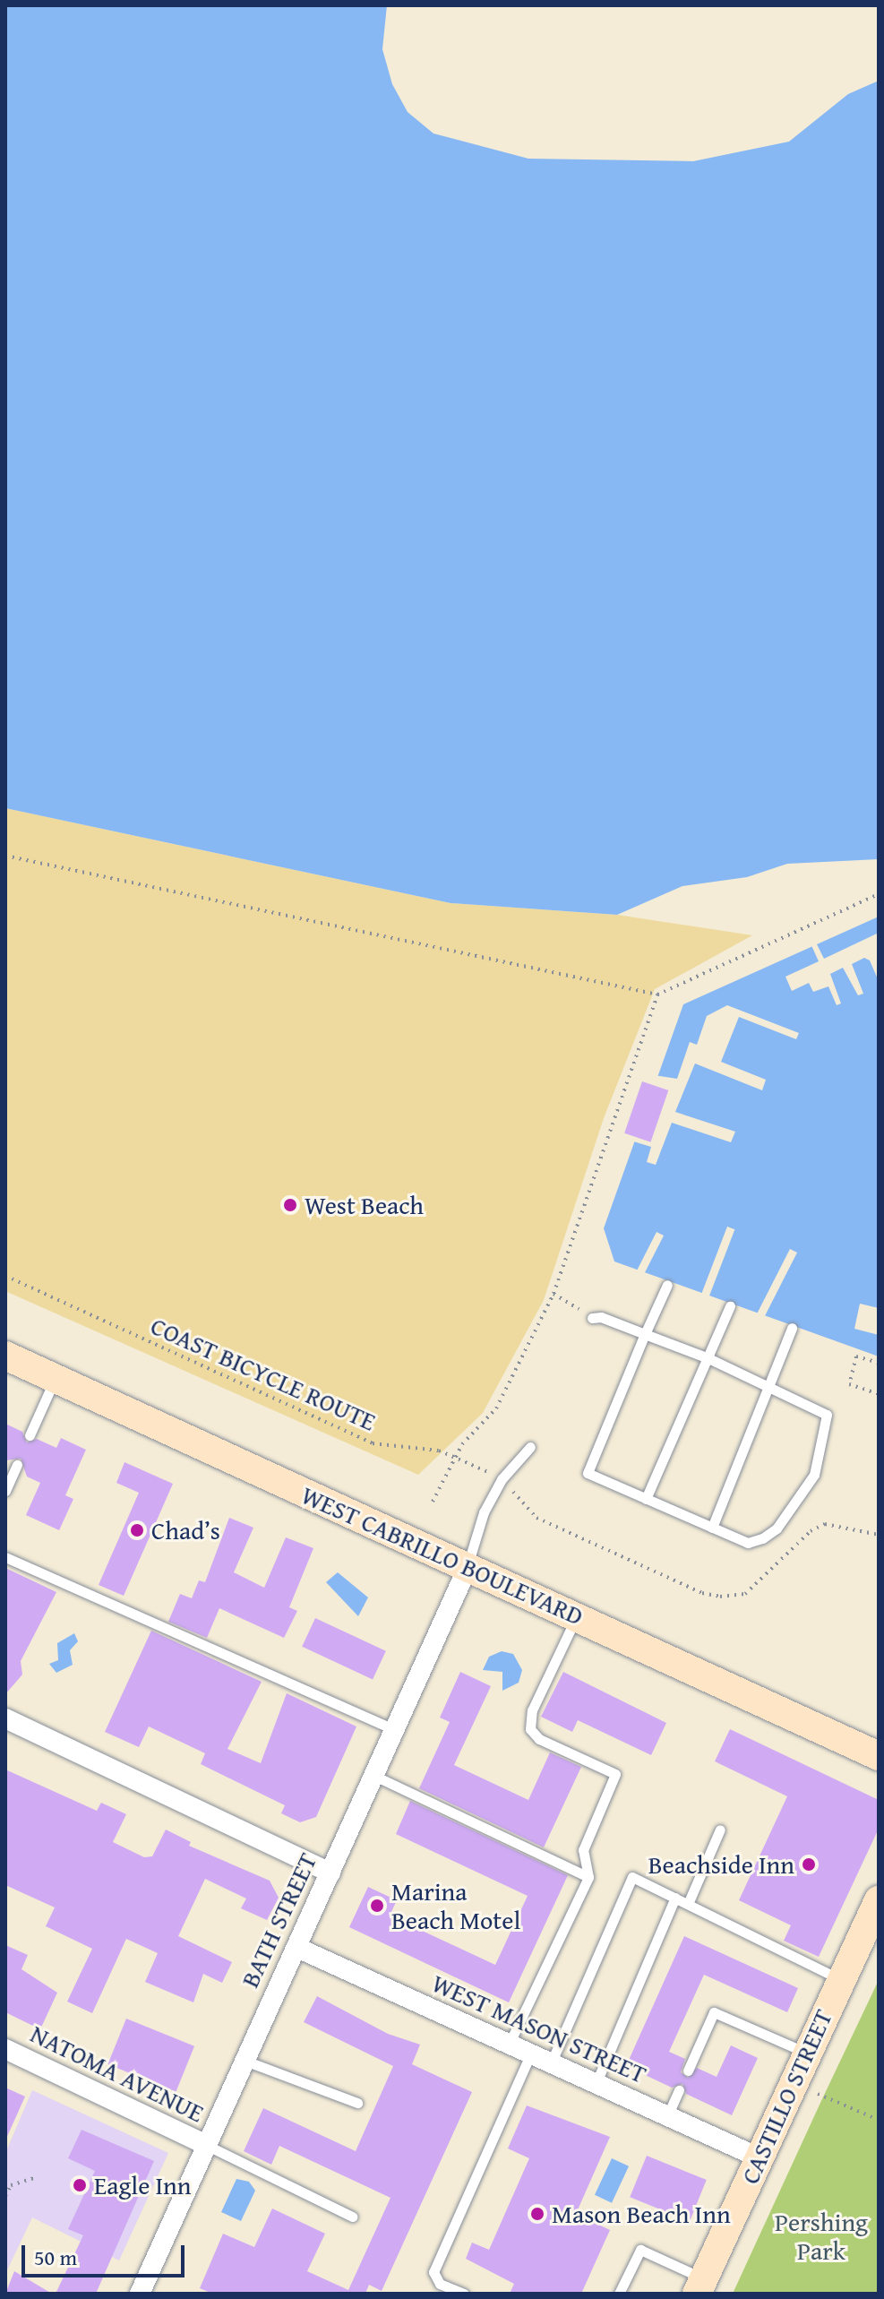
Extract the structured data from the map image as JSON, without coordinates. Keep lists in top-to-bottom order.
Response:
{
  "streets": {
    "main road": ["WEST CABRILLO BOULEVARD", "CASTILLO STREET"],
    "street": ["BATH STREET", "WEST MASON STREET", "NATOMA AVENUE"],
    "path": ["COAST BICYCLE ROUTE"]
  },
  "crossings": [
    ["WEST CABRILLO BOULEVARD", "BATH STREET"],
    ["BATH STREET", "WEST MASON STREET"],
    ["BATH STREET", "NATOMA AVENUE"],
    ["WEST MASON STREET", "CASTILLO STREET"]
  ],
  "parks": ["Pershing Park"],
  "places": [
    "West Beach",
    "Chad’s",
    "Beachside Inn",
    "Marina Beach Motel",
    "Eagle Inn",
    "Mason Beach Inn"
  ],
  "scale_bar": "50 m"
}
